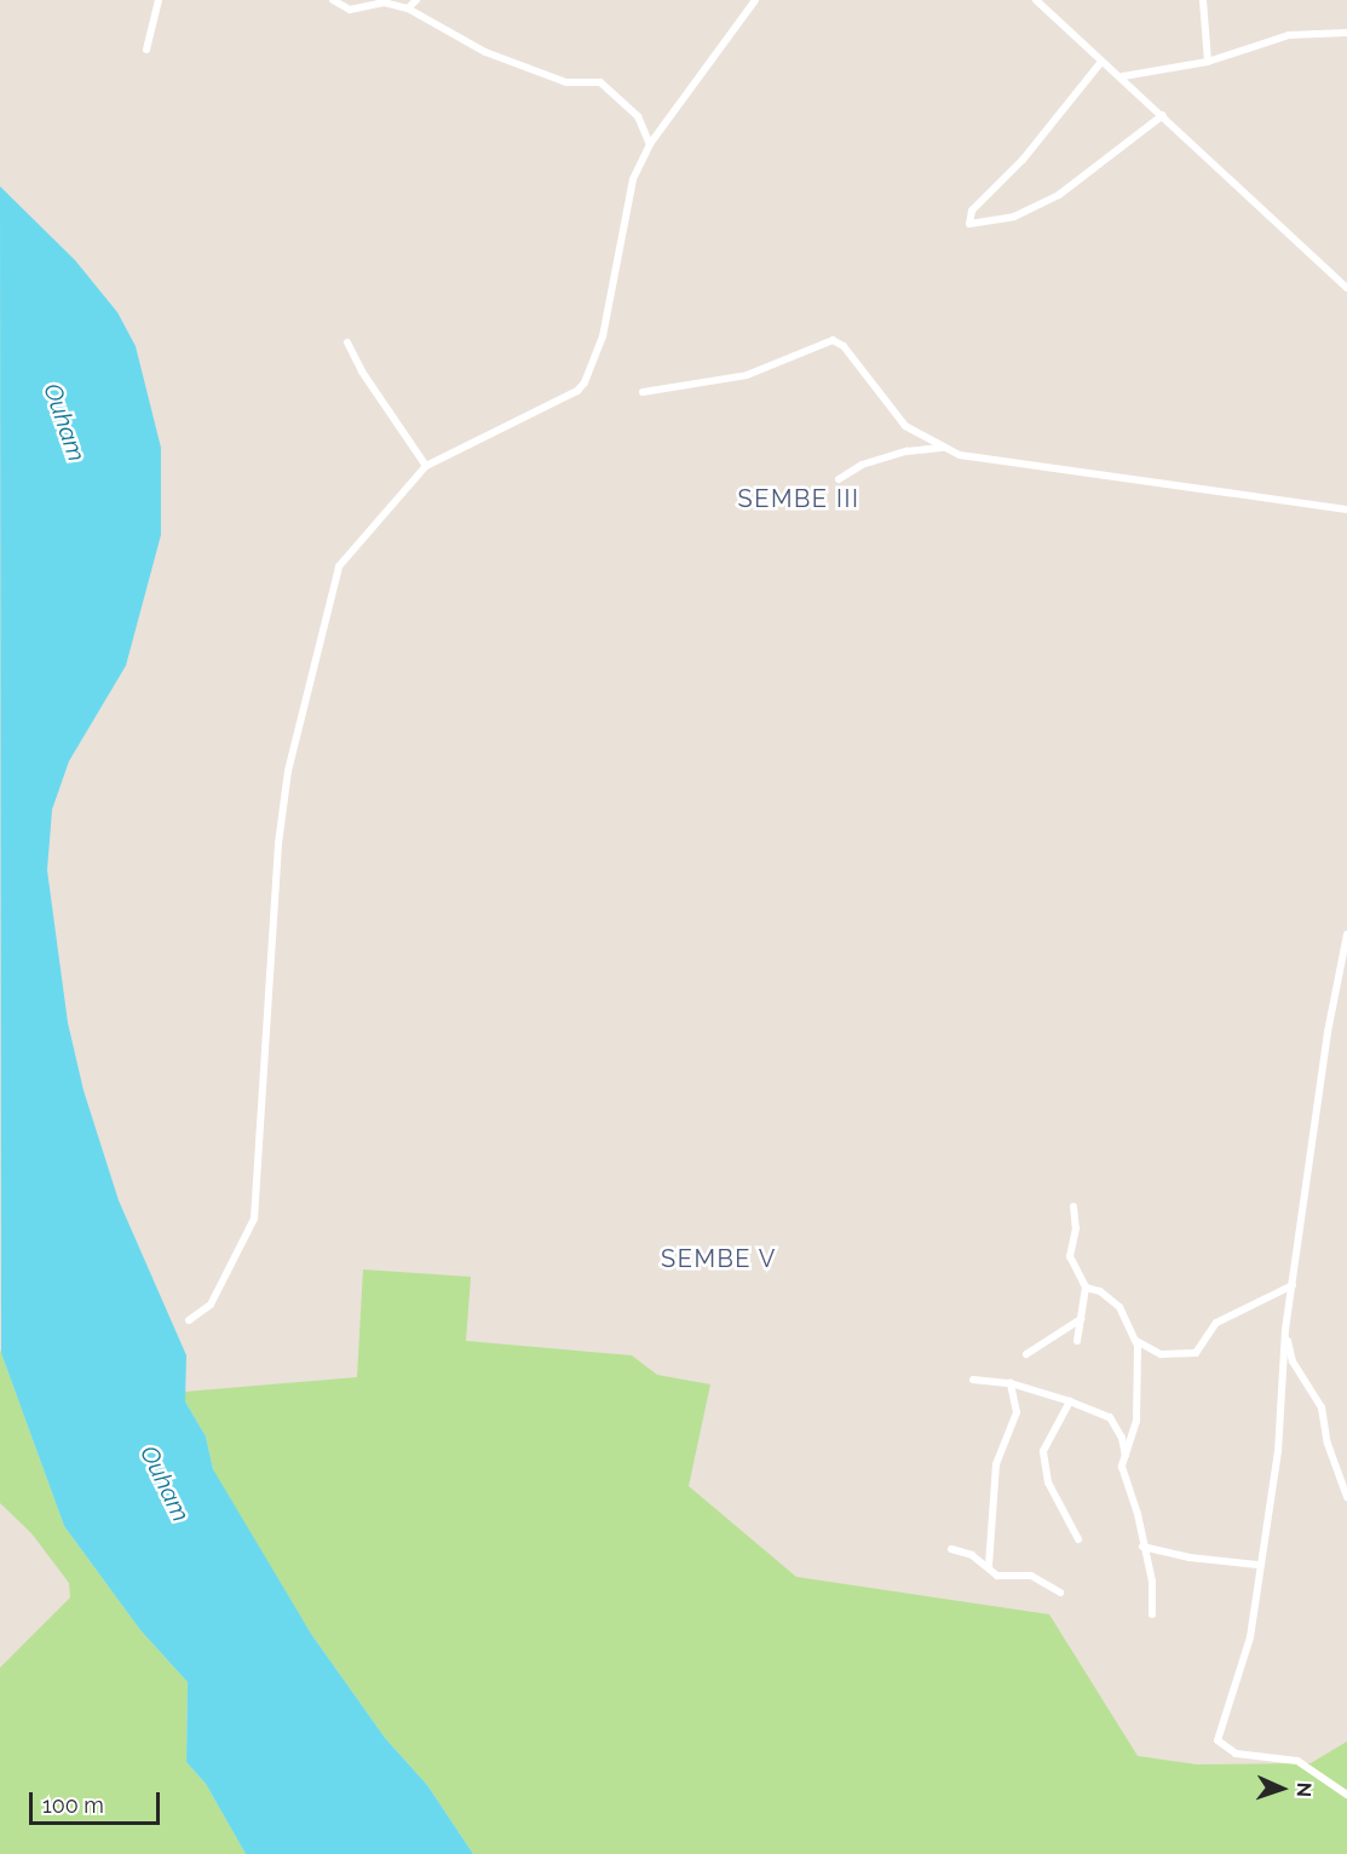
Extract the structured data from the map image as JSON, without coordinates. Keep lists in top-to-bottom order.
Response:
{
  "districts": ["SEMBE III", "SEMBE V"],
  "water": ["Ouham"],
  "scale_bar": "100 m",
  "north": "right"
}
